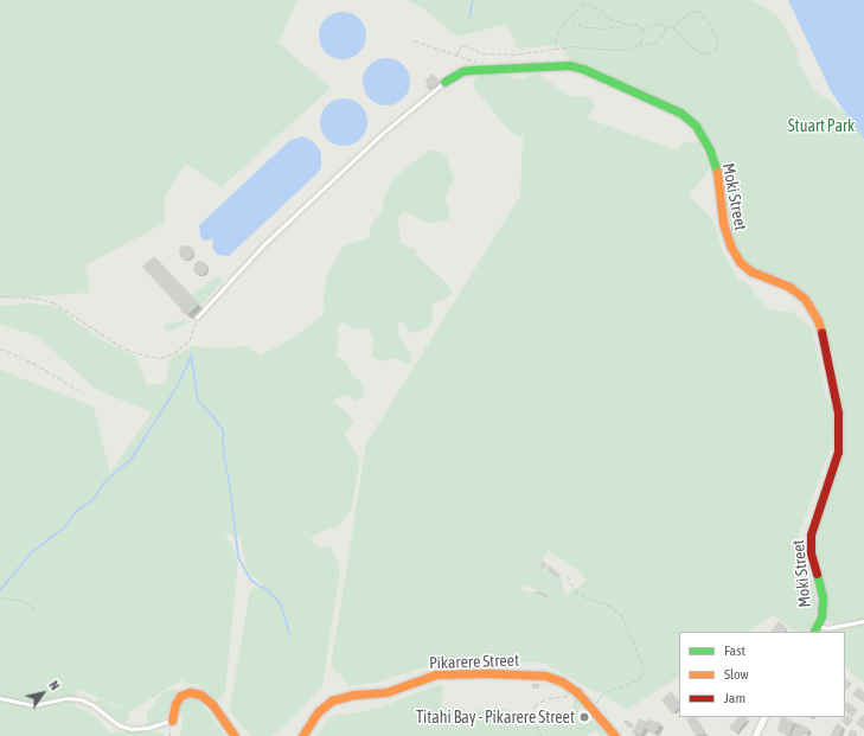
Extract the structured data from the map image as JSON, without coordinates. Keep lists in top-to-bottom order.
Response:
{
  "streets": {
    "street": ["Moki Street", "Pikarere Street"]
  },
  "parks": ["Stuart Park"],
  "places": ["Titahi Bay - Pikarere Street"],
  "legend": ["Fast", "Slow", "Jam"],
  "north": "top right"
}
